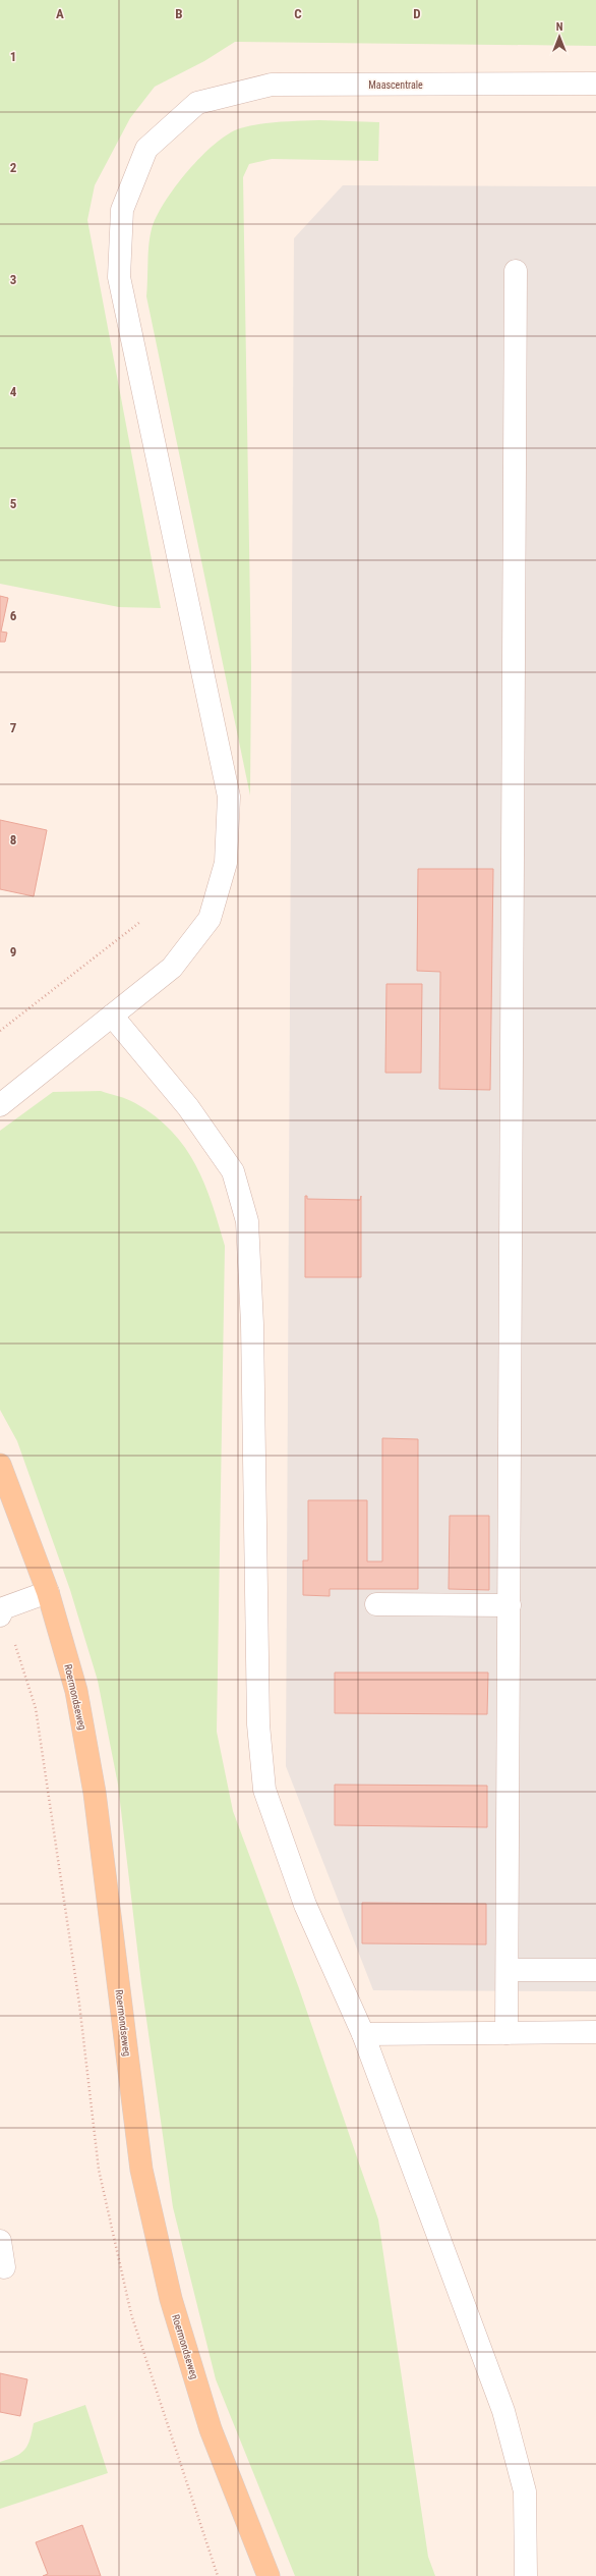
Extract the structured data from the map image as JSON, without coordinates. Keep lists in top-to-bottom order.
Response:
{
  "streets": {
    "main road": ["Roermondseweg"],
    "lane": ["Maascentrale"]
  },
  "north": "top",
  "grid": {
    "columns": [
      "A",
      "B",
      "C",
      "D"
    ],
    "rows": [
      "1",
      "2",
      "3",
      "4",
      "5",
      "6",
      "7",
      "8",
      "9"
    ]
  }
}
